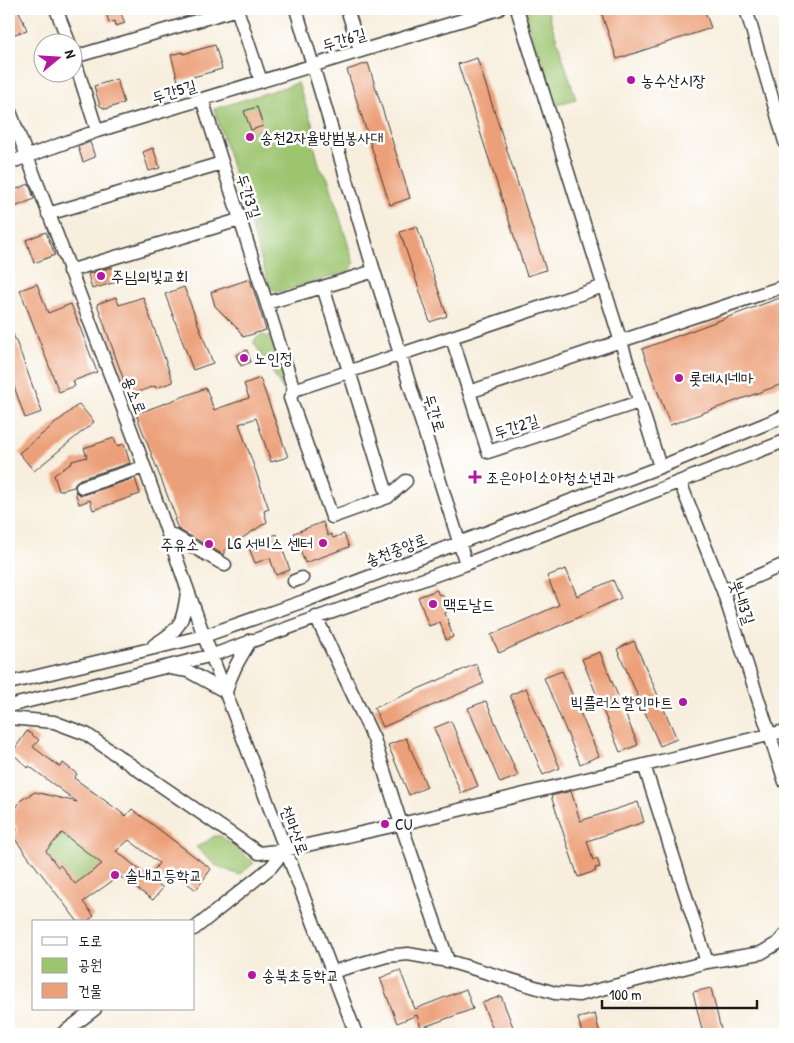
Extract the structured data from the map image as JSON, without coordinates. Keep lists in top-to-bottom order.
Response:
{
  "streets": {
    "street": [
      "두간6길",
      "두간5길",
      "두간3길",
      "용소로",
      "두간로",
      "두간2길",
      "송천중앙로",
      "붓내3길",
      "천마산로"
    ]
  },
  "crossings": [
    ["두간6길", "두간5길"],
    ["두간6길", "두간로"],
    ["두간5길", "두간3길"],
    ["두간5길", "용소로"],
    ["두간5길", "두간로"],
    ["용소로", "송천중앙로"],
    ["용소로", "천마산로"],
    ["두간로", "송천중앙로"],
    ["송천중앙로", "천마산로"]
  ],
  "places": {
    "other": [
      "농수산시장",
      "송천2자율방범봉사대",
      "주님의빛교회",
      "노인정",
      "롯데시네마",
      "LG 서비스 센터",
      "주유소",
      "맥도날드",
      "빅플러스할인마트",
      "CU",
      "솔내고등학교",
      "송북초등학교"
    ],
    "health": ["조은아이소아청소년과"]
  },
  "legend": ["도로", "공원", "건물"],
  "scale_bar": "100 m",
  "north": "right"
}
